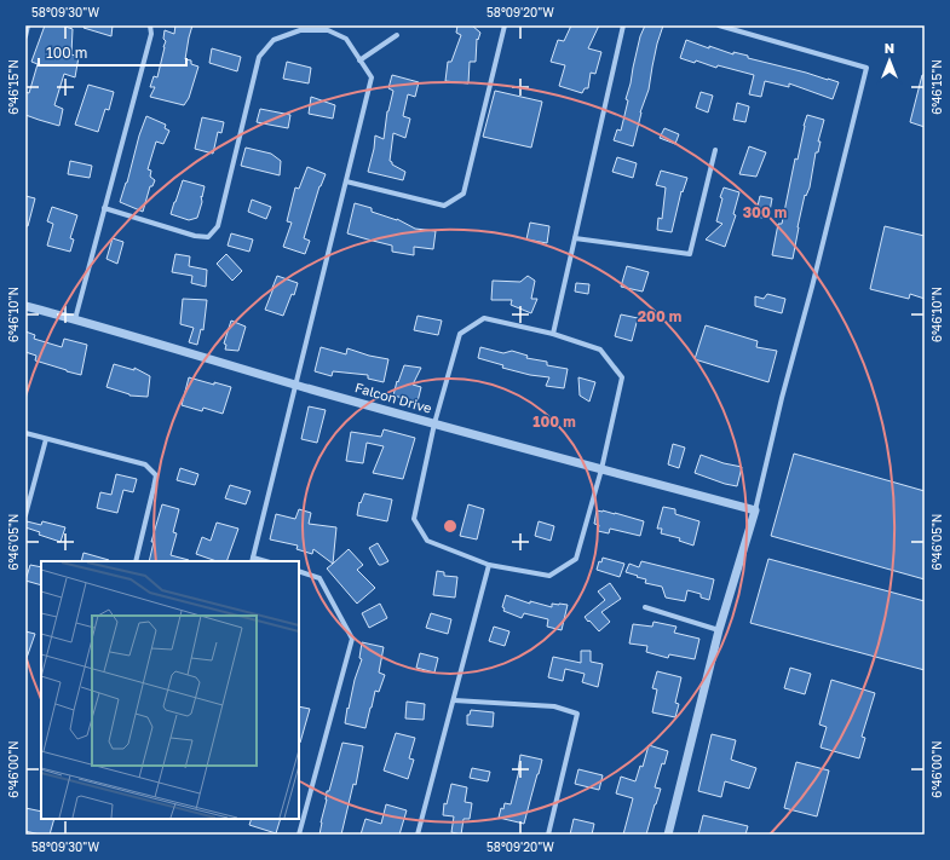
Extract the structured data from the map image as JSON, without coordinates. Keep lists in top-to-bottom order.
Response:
{
  "streets": {
    "street": ["Falcon Drive"]
  },
  "scale_bar": "100 m",
  "north": "top",
  "coordinates": [
    "58°09'30\"W",
    "58°09'20\"W",
    "6°46'15\"N",
    "6°46'10\"N",
    "6°46'05\"N",
    "6°46'00\"N"
  ],
  "rings": ["300 m", "200 m", "100 m"]
}
